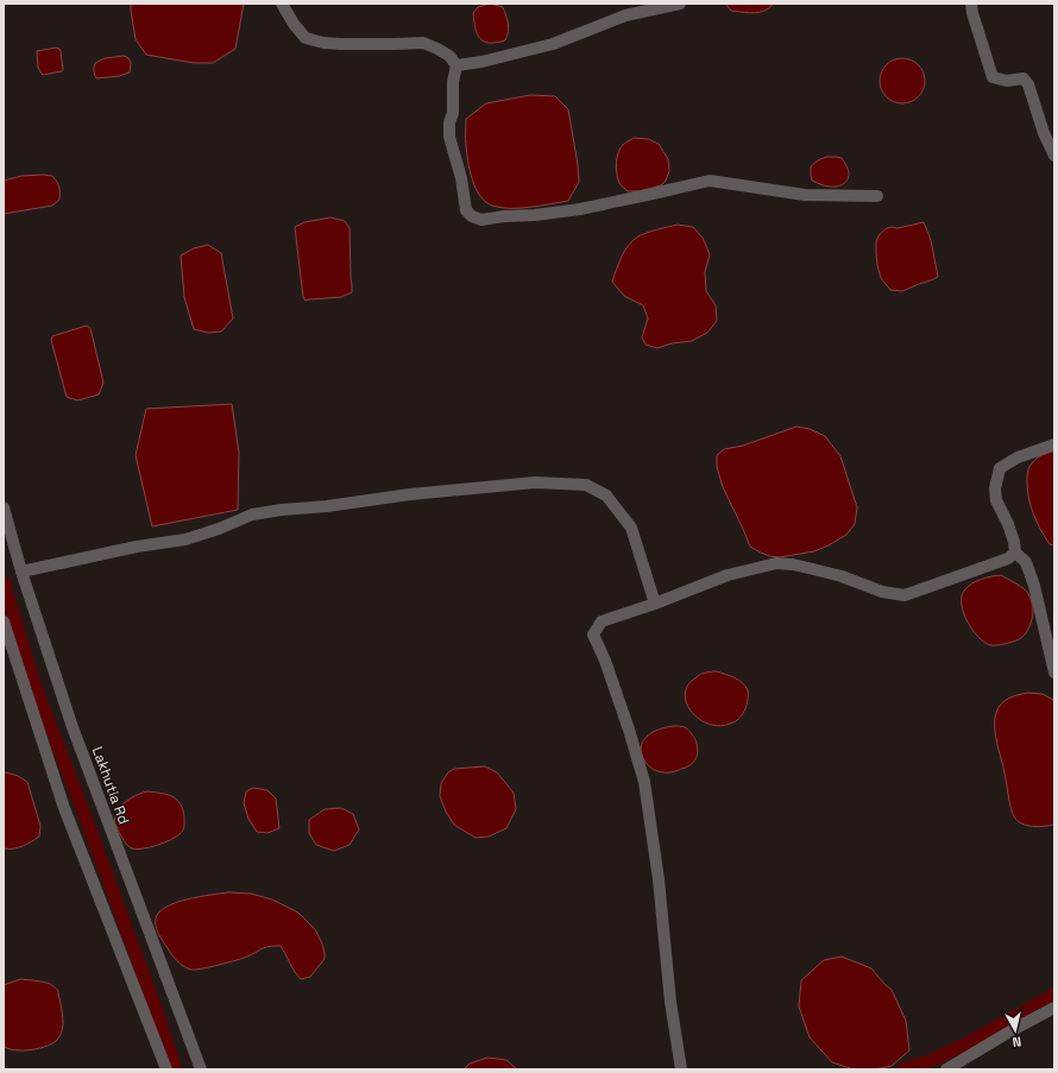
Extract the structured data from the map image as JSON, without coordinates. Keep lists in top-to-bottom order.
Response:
{
  "streets": {
    "street": ["Lakhutia Rd"]
  },
  "north": "bottom"
}
